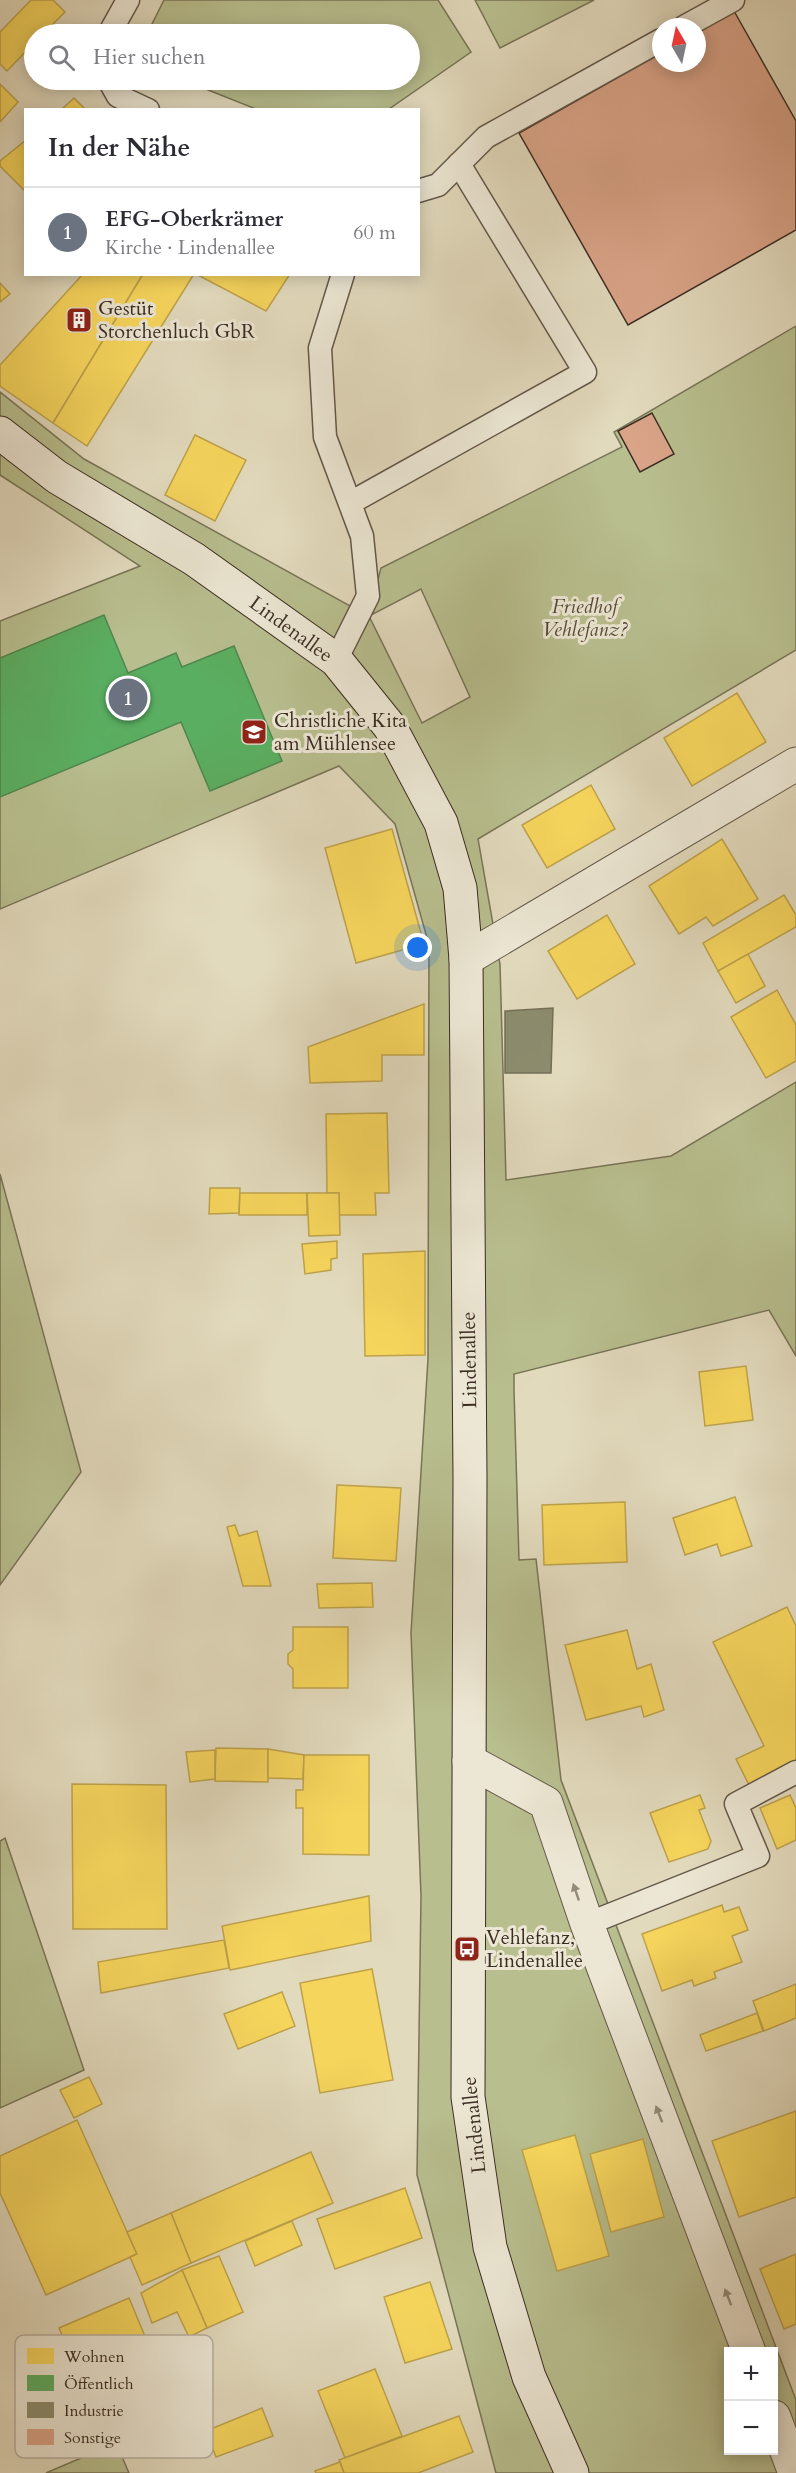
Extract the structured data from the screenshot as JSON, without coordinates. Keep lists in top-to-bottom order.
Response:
{
  "streets": {
    "main road": ["Lindenallee"]
  },
  "parks": ["Friedhof Vehlefanz?"],
  "places": {
    "building": ["Gestüt Storchenluch GbR"],
    "school or university": ["Christliche Kita am Mühlensee"],
    "bus stop": ["Vehlefanz, Lindenallee"]
  },
  "legend": [
    "Wohnen",
    "Öffentlich",
    "Industrie",
    "Sonstige"
  ],
  "north": "top",
  "page": {
    "search": "Hier suchen",
    "heading": "In der Nähe",
    "list": [
      {
        "mark": "1",
        "name": "EFG-Oberkrämer",
        "note": "Kirche · Lindenallee",
        "value": "60 m"
      }
    ],
    "pins": "1",
    "map_buttons": ["+", "−"]
  }
}
